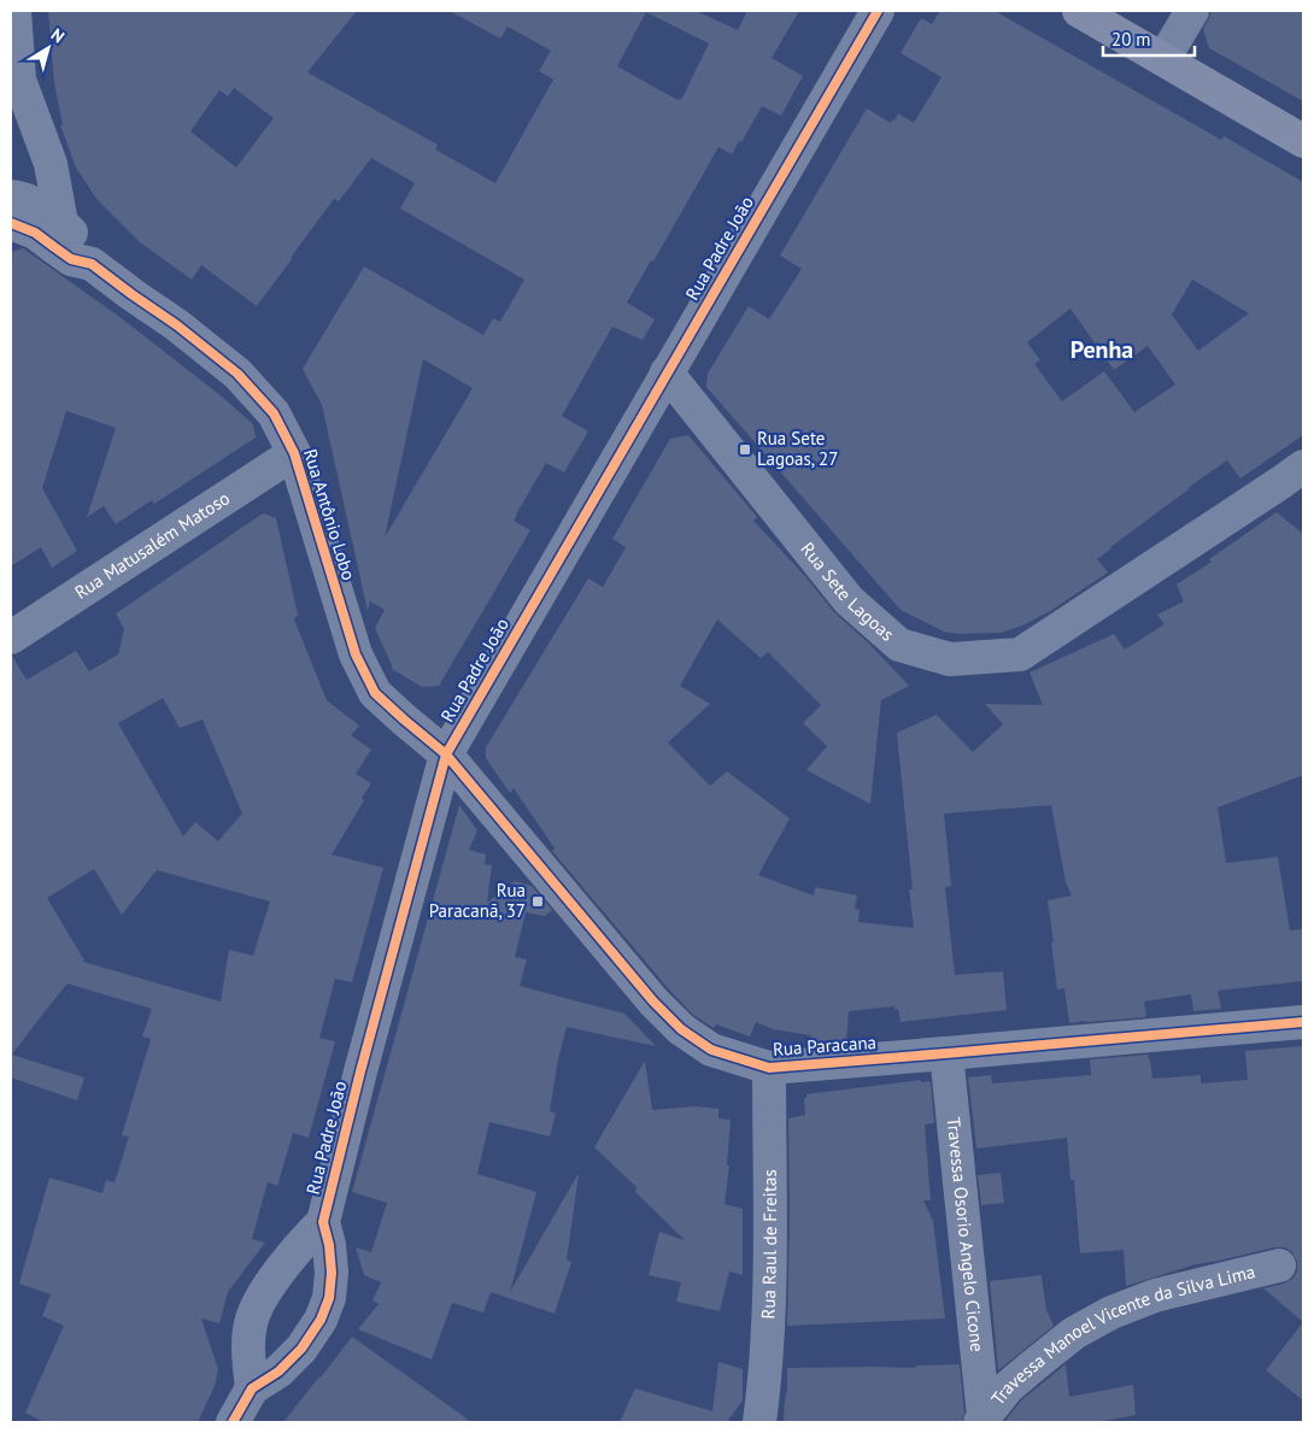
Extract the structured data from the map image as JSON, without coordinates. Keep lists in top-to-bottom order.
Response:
{
  "streets": {
    "street": [
      "Rua Padre João",
      "Rua Antônio Lobo",
      "Rua Matusalém Matoso",
      "Rua Sete Lagoas",
      "Rua Paracana",
      "Travessa Osorio Angelo Cicone",
      "Rua Raul de Freitas",
      "Travessa Manoel Vicente da Silva Lima"
    ]
  },
  "crossings": [
    ["Rua Padre João", "Rua Antônio Lobo"],
    ["Rua Padre João", "Rua Sete Lagoas"],
    ["Rua Padre João", "Rua Paracana"],
    ["Rua Antônio Lobo", "Rua Matusalém Matoso"],
    ["Rua Antônio Lobo", "Rua Paracana"],
    ["Rua Paracana", "Travessa Osorio Angelo Cicone"],
    ["Rua Paracana", "Rua Raul de Freitas"],
    ["Travessa Osorio Angelo Cicone", "Travessa Manoel Vicente da Silva Lima"]
  ],
  "districts": ["Penha"],
  "places": {
    "transit": ["Rua Sete Lagoas, 27", "Rua Paracanã, 37"]
  },
  "scale_bar": "20 m",
  "north": "top right"
}
